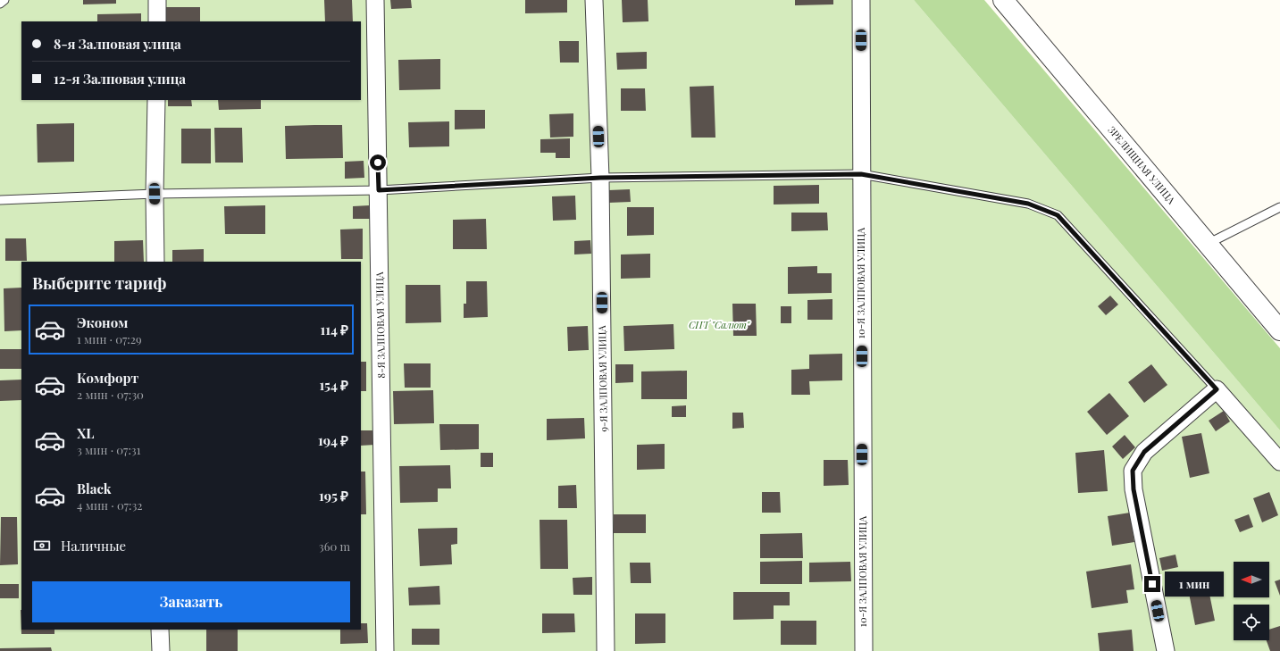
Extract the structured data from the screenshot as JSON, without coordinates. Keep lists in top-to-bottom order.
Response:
{
  "streets": {
    "street": [
      "ЗРЕЛИЩНАЯ УЛИЦА",
      "10-Я ЗАЛПОВАЯ УЛИЦА",
      "8-Я ЗАЛПОВАЯ УЛИЦА",
      "9-Я ЗАЛПОВАЯ УЛИЦА"
    ]
  },
  "parks": ["СНТ \"Салют\""],
  "north": "left",
  "page": {
    "banner": ["8-я Залповая улица", "12-я Залповая улица"],
    "heading": "Выберите тариф",
    "list": [
      {
        "name": "Эконом",
        "note": "1 мин · 07:29",
        "value": "114 ₽"
      },
      {
        "name": "Комфорт",
        "note": "2 мин · 07:30",
        "value": "154 ₽"
      },
      {
        "name": "XL",
        "note": "3 мин · 07:31",
        "value": "194 ₽"
      },
      {
        "name": "Black",
        "note": "4 мин · 07:32",
        "value": "195 ₽"
      }
    ],
    "pay": ["Наличные", "360 m"],
    "bubble": "1 мин",
    "buttons": "Заказать"
  }
}
